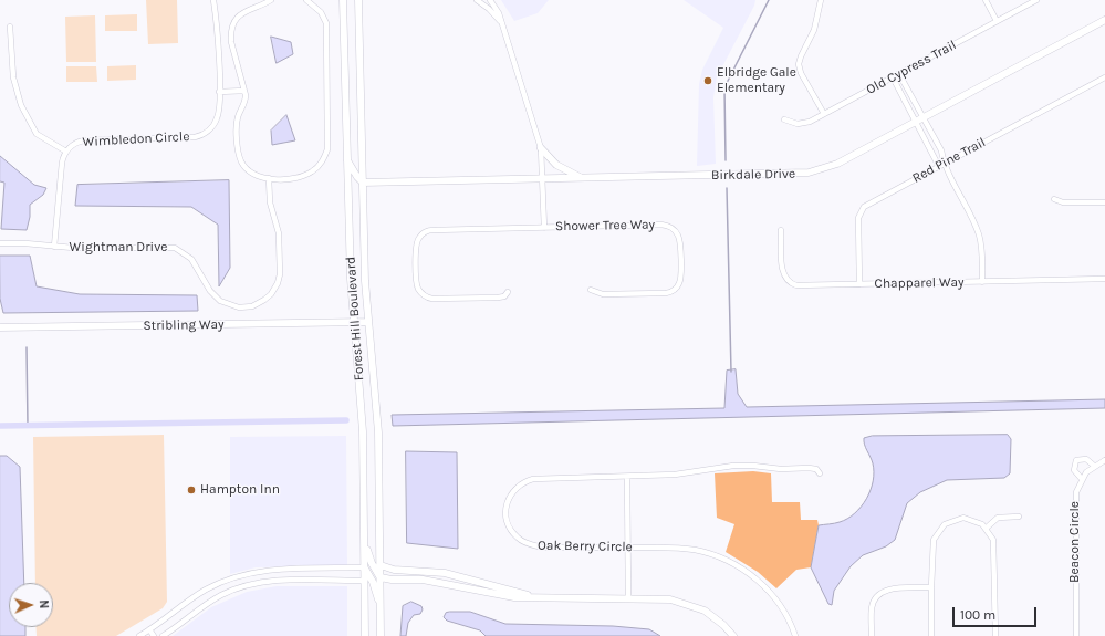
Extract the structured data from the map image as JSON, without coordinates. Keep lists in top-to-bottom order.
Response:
{
  "streets": {
    "street": [
      "Old Cypress Trail",
      "Wimbledon Circle",
      "Red Pine Trail",
      "Birkdale Drive",
      "Shower Tree Way",
      "Wightman Drive",
      "Chapparel Way",
      "Forest Hill Boulevard",
      "Stribling Way",
      "Beacon Circle",
      "Oak Berry Circle"
    ]
  },
  "crossings": [
    ["Wimbledon Circle", "Wightman Drive"],
    ["Red Pine Trail", "Chapparel Way"],
    ["Birkdale Drive", "Shower Tree Way"],
    ["Birkdale Drive", "Forest Hill Boulevard"],
    ["Forest Hill Boulevard", "Stribling Way"]
  ],
  "places": ["Elbridge Gale Elementary", "Hampton Inn"],
  "scale_bar": "100 m",
  "north": "right"
}
